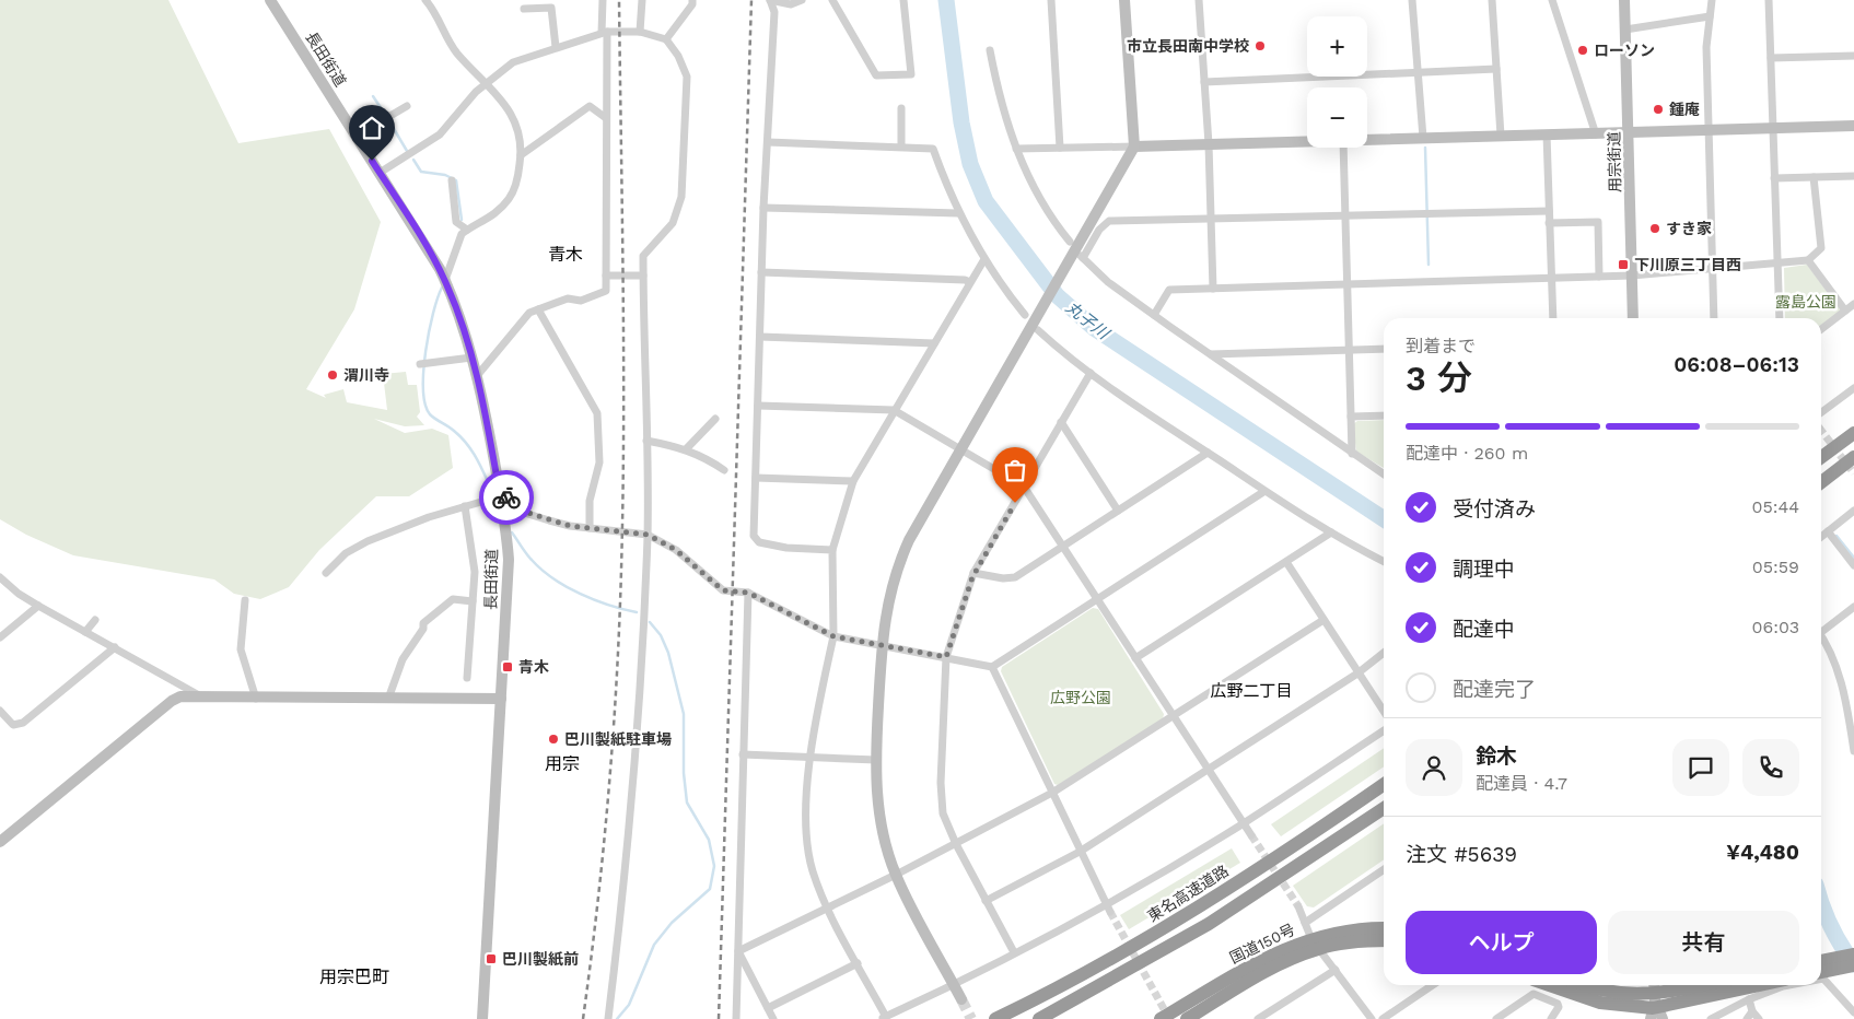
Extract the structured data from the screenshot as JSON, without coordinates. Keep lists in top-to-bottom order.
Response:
{
  "streets": {
    "highway": ["東名高速道路", "国道150号"],
    "street": ["長田街道", "用宗街道"]
  },
  "districts": [
    "青木",
    "広野二丁目",
    "用宗",
    "用宗巴町"
  ],
  "water": ["丸子川"],
  "parks": ["露島公園", "広野公園"],
  "places": {
    "other": [
      "市立長田南中学校",
      "ローソン",
      "鍾庵",
      "すき家",
      "渭川寺",
      "巴川製紙駐車場"
    ],
    "transit": ["下川原三丁目西", "青木", "巴川製紙前"]
  },
  "page": {
    "map_buttons": ["+", "−"],
    "heading": ["3 分", "到着まで", "06:08–06:13"],
    "panel": [
      "鈴木",
      "配達員 · 4.7",
      "注文 #5639",
      "¥4,480"
    ],
    "bar": "配達中 · 260 m",
    "list": [
      ["受付済み", "05:44"],
      ["調理中", "05:59"],
      ["配達中", "06:03"],
      "配達完了"
    ],
    "buttons": ["ヘルプ", "共有"]
  }
}
